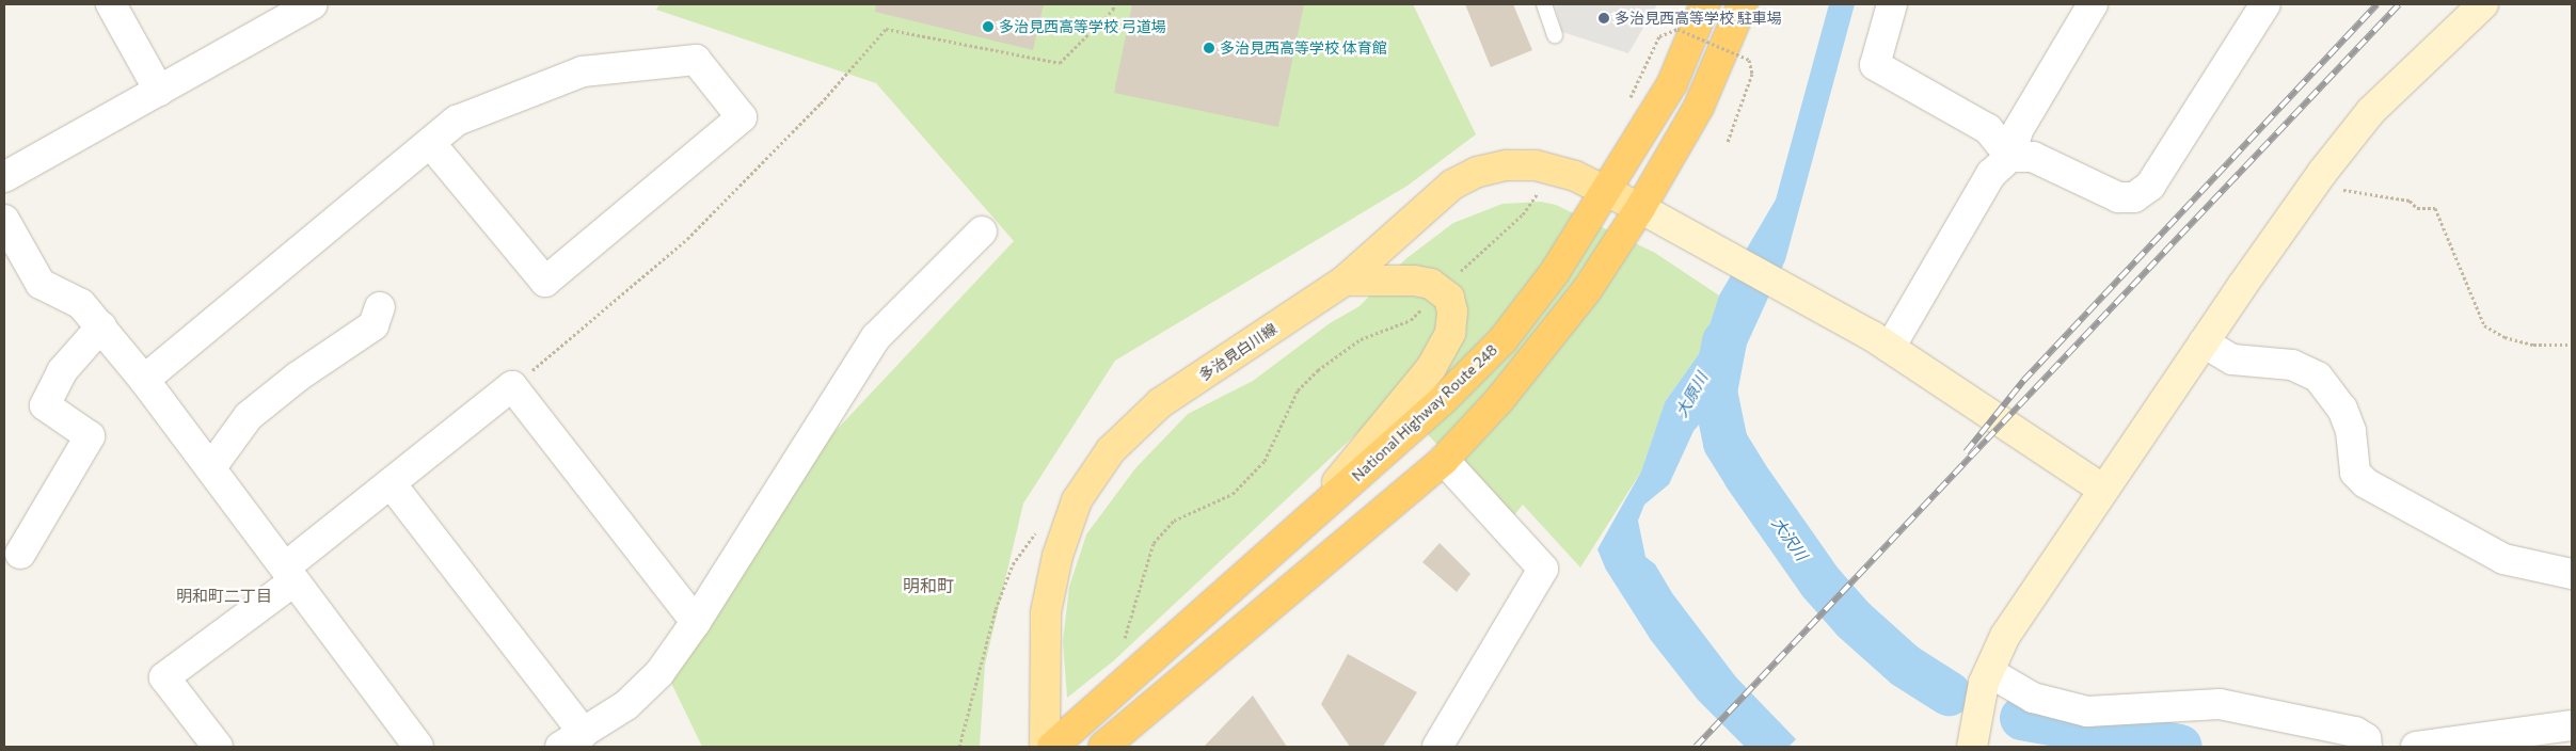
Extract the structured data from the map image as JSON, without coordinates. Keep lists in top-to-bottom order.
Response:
{
  "streets": {
    "highway": ["National Highway Route 248"],
    "main road": ["多治見白川線"]
  },
  "crossings": [
    ["多治見白川線", "National Highway Route 248"]
  ],
  "districts": ["明和町", "明和町二丁目"],
  "water": ["大原川", "大沢川"],
  "places": ["多治見西高等学校 駐車場", "多治見西高等学校 弓道場", "多治見西高等学校 体育館"]
}
